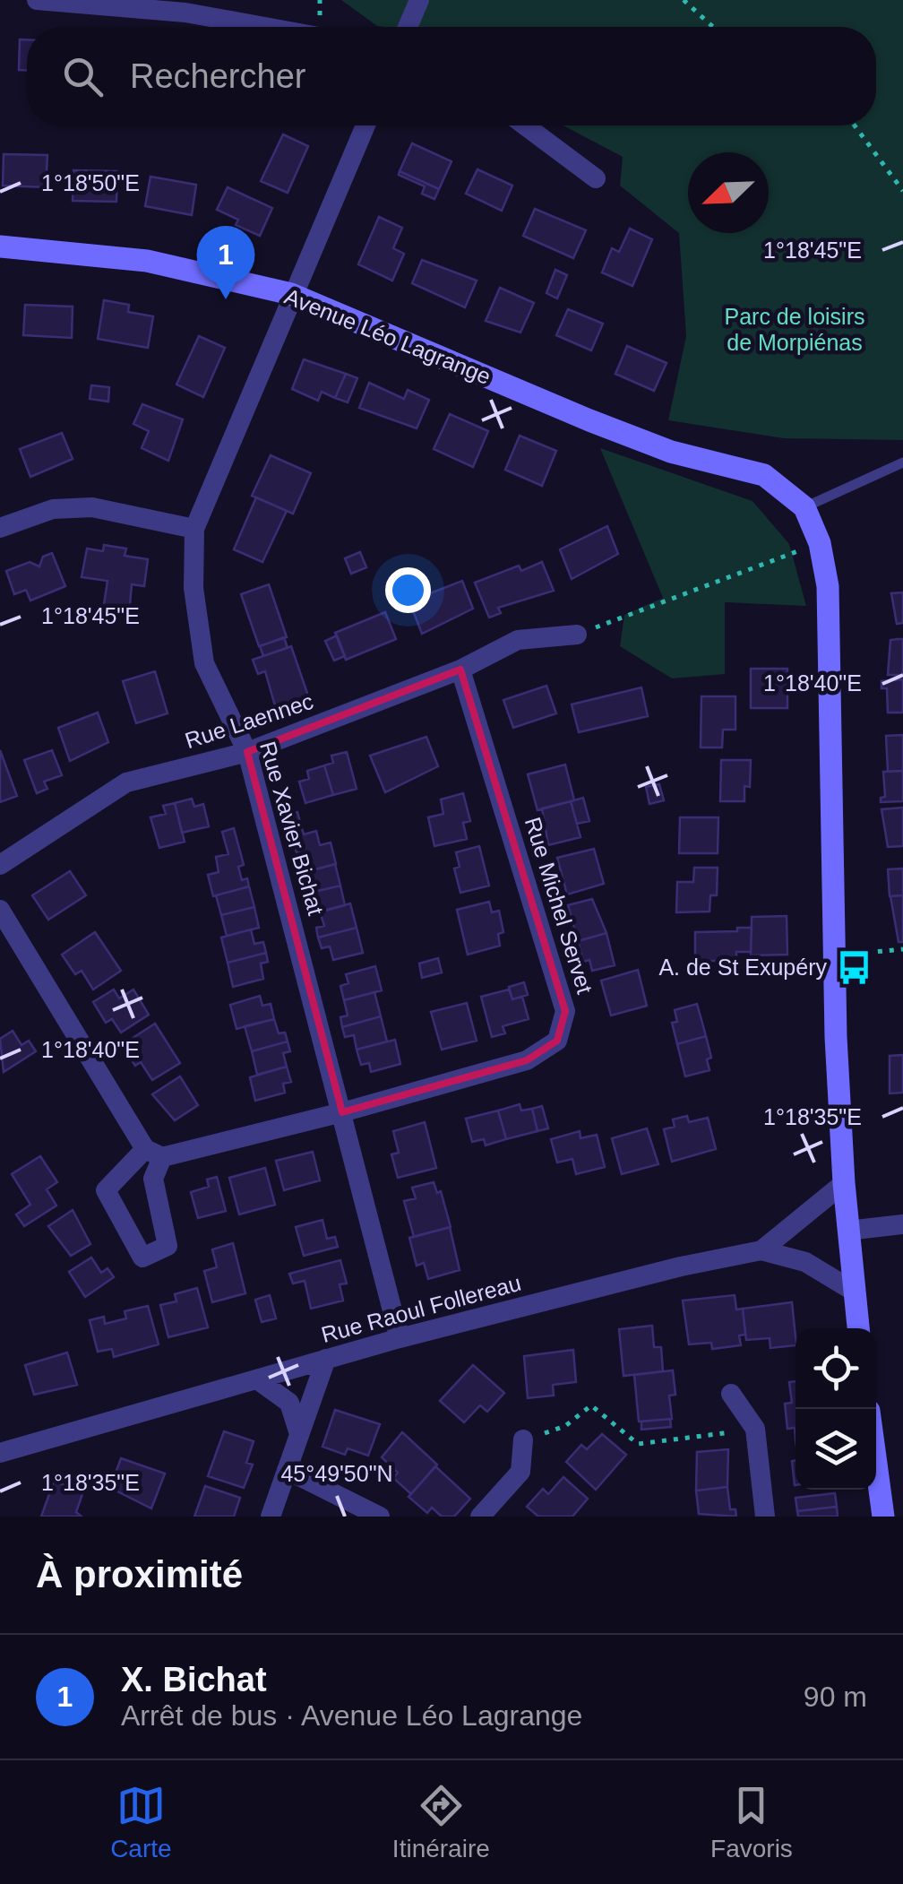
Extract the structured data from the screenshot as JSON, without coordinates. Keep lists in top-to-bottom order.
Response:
{
  "streets": {
    "street": [
      "Avenue Léo Lagrange",
      "Rue Laennec",
      "Rue Xavier Bichat",
      "Rue Michel Servet",
      "Rue Raoul Follereau"
    ]
  },
  "crossings": [
    ["Avenue Léo Lagrange", "Rue Xavier Bichat"],
    ["Rue Laennec", "Rue Xavier Bichat"],
    ["Rue Laennec", "Rue Michel Servet"],
    ["Rue Xavier Bichat", "Rue Michel Servet"],
    ["Rue Xavier Bichat", "Rue Raoul Follereau"]
  ],
  "parks": ["Parc de loisirs de Morpiénas"],
  "places": {
    "bus stop": ["A. de St Exupéry"]
  },
  "north": "bottom left",
  "page": {
    "search": "Rechercher",
    "pins": "1",
    "heading": "À proximité",
    "list": [
      {
        "mark": "1",
        "name": "X. Bichat",
        "note": "Arrêt de bus · Avenue Léo Lagrange",
        "value": "90 m"
      }
    ],
    "nav": ["Carte", "Itinéraire", "Favoris"]
  },
  "coordinates": [
    "1°18'50\"E",
    "1°18'45\"E",
    "1°18'40\"E",
    "1°18'35\"E",
    "45°49'50\"N"
  ]
}
